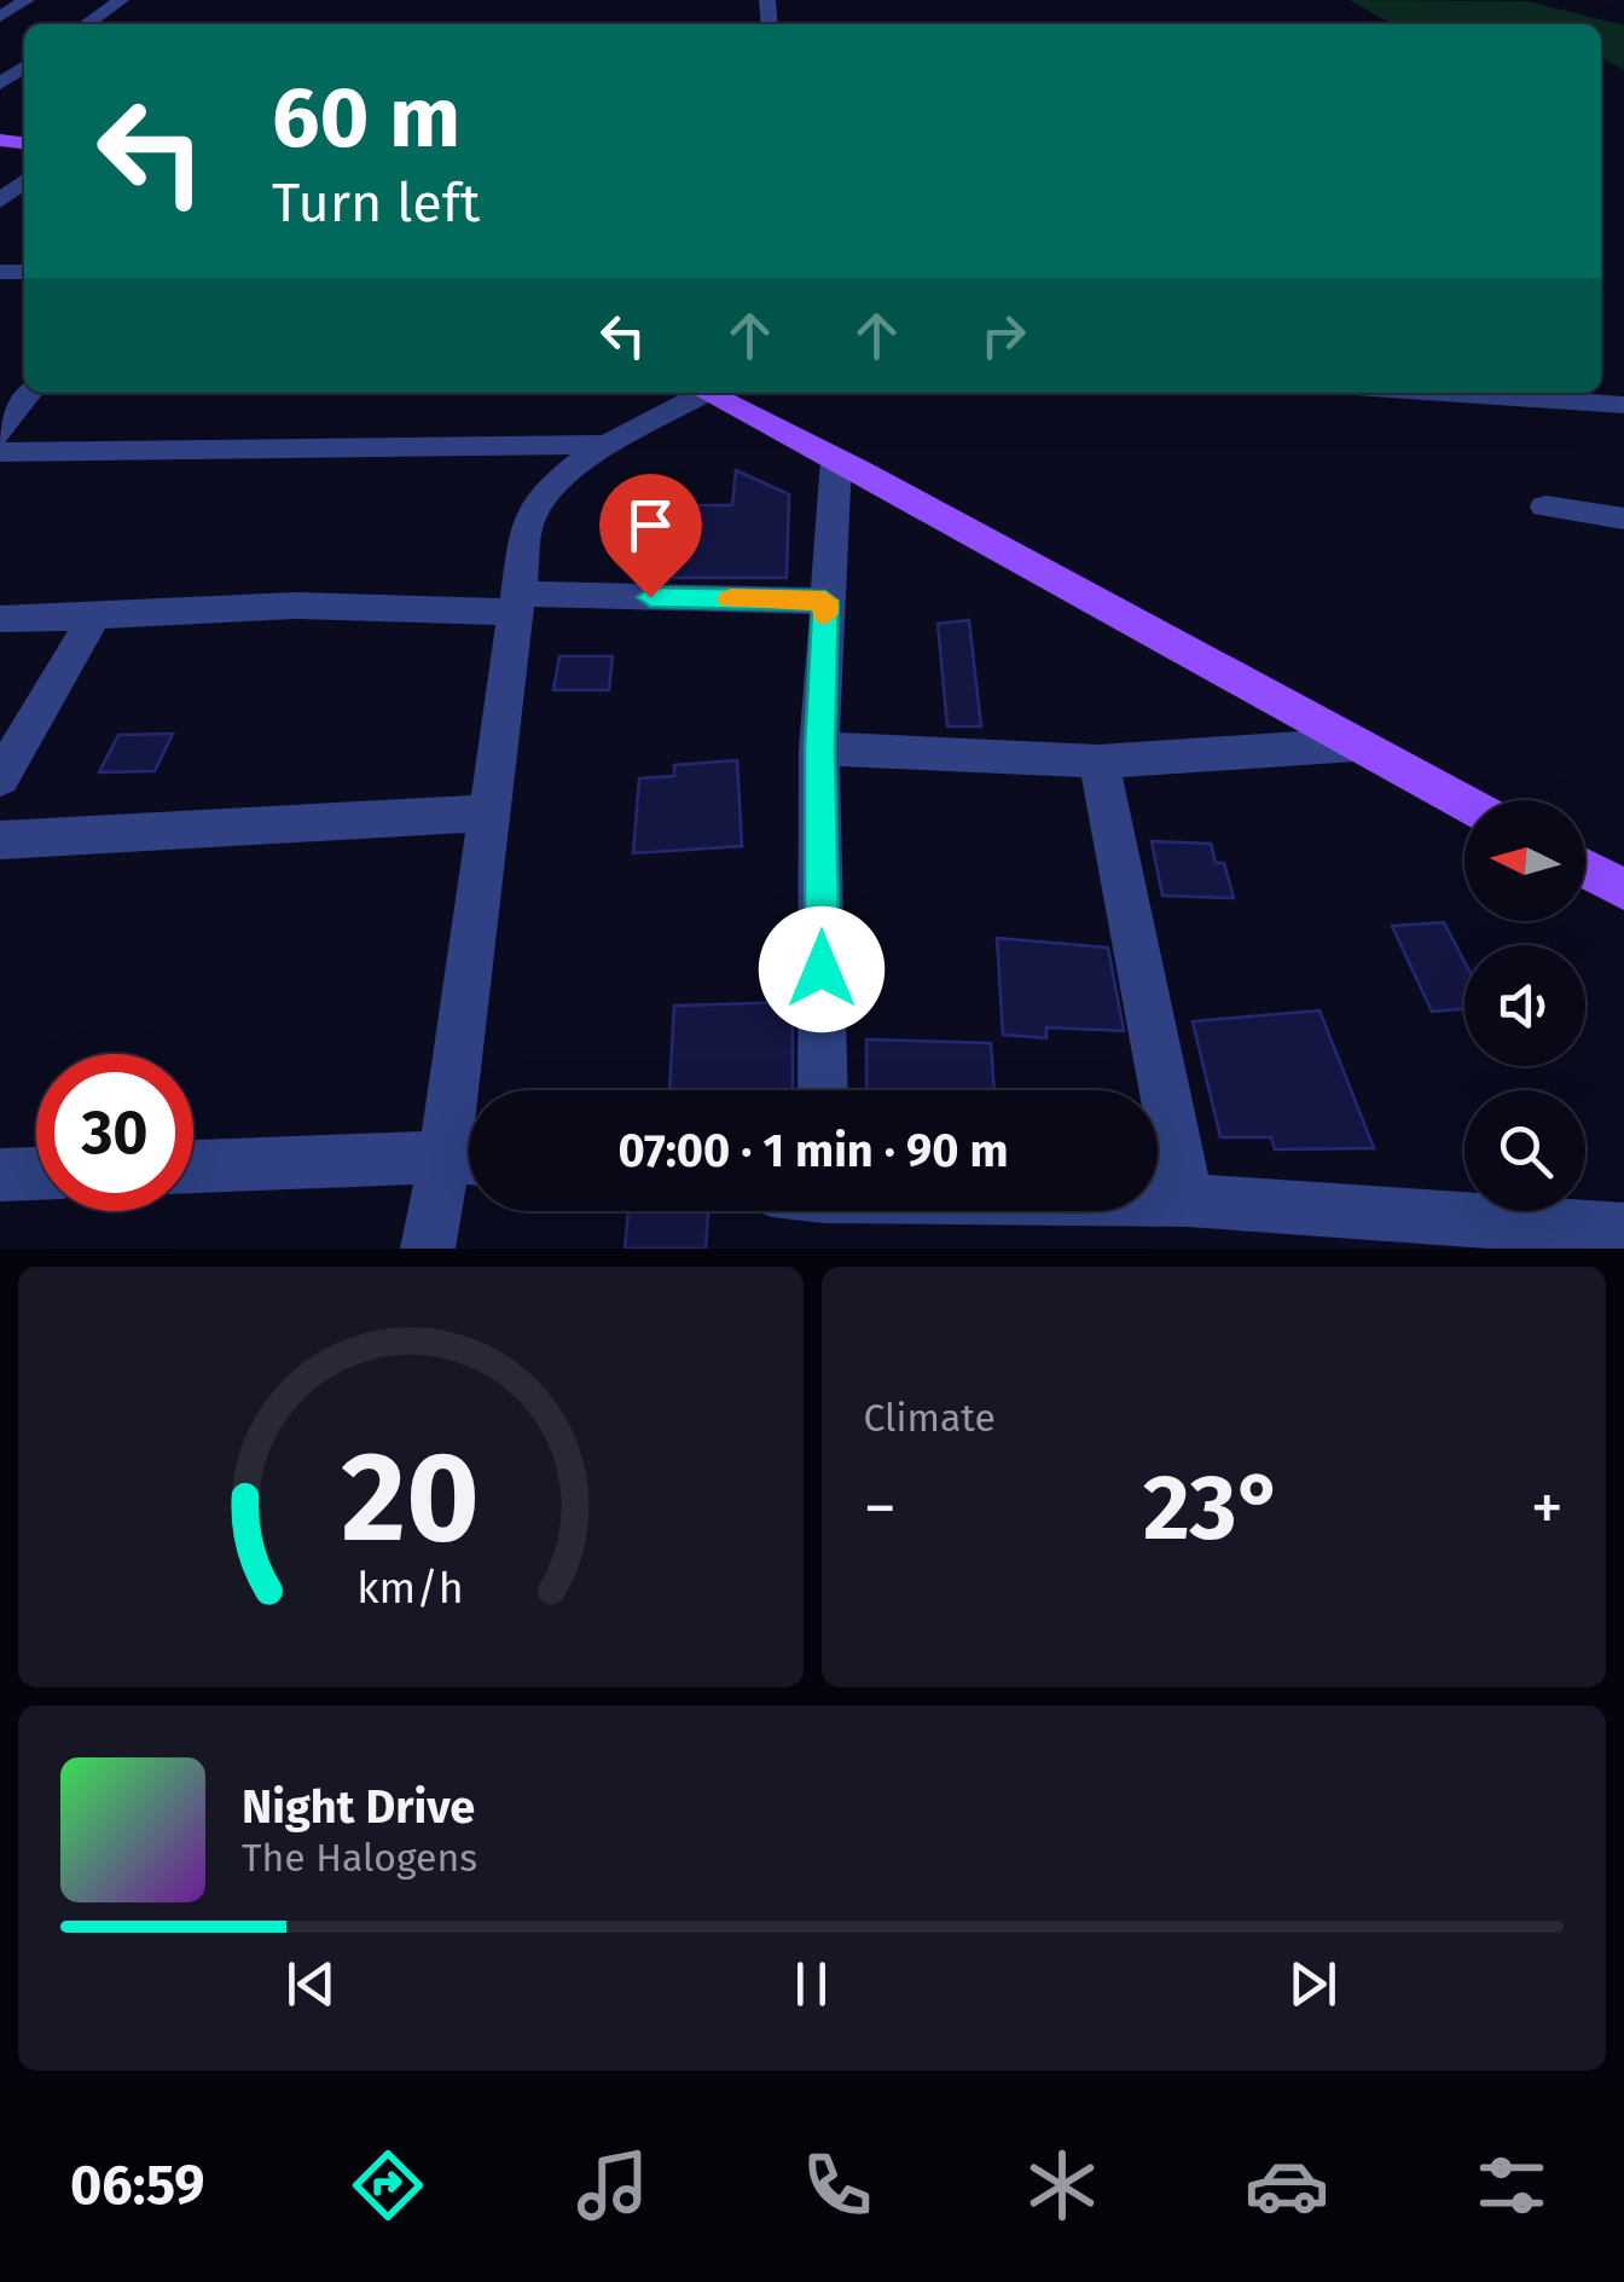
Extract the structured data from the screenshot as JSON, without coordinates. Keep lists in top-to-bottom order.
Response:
{
  "north": "left",
  "page": {
    "turn": ["60 m", "Turn left"],
    "limit": "30",
    "trip": "07:00 · 1 min · 90 m",
    "tile": "Climate",
    "heat": ["−", "23°", "+"],
    "song": ["Night Drive", "The Halogens"],
    "tabs": "06:59",
    "gauge": ["20", "km/h"]
  }
}
